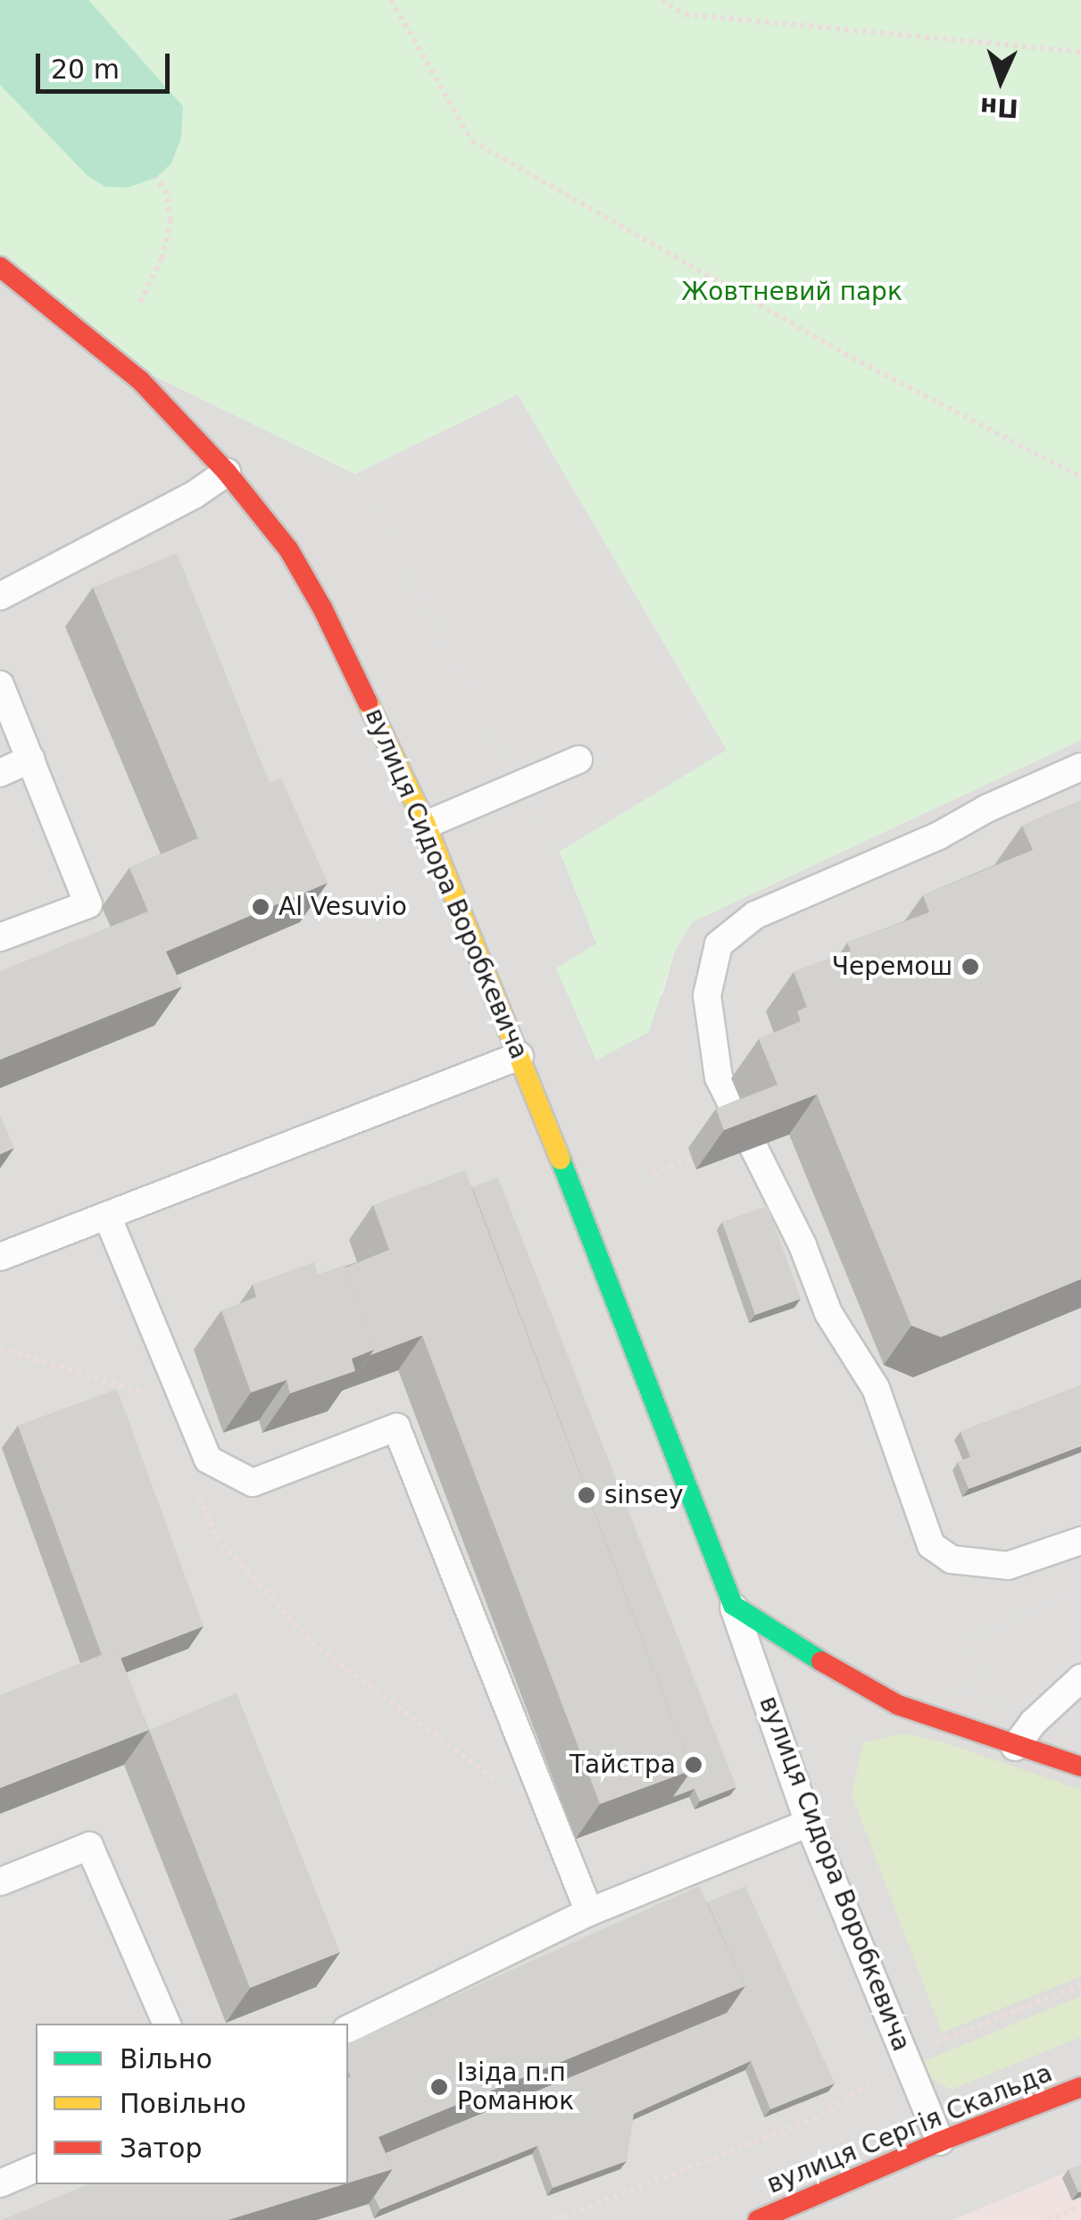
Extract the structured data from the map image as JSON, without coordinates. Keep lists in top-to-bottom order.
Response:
{
  "streets": {
    "street": ["вулиця Сидора Воробкевича", "вулиця Сергія Скальда"]
  },
  "crossings": [
    ["вулиця Сидора Воробкевича", "вулиця Сергія Скальда"]
  ],
  "parks": ["Жовтневий парк"],
  "places": [
    "Al Vesuvio",
    "Черемош",
    "sinsey",
    "Тайстра",
    "Ізіда п.п Романюк"
  ],
  "legend": ["Вільно", "Повільно", "Затор"],
  "scale_bar": "20 m",
  "north": "bottom"
}
